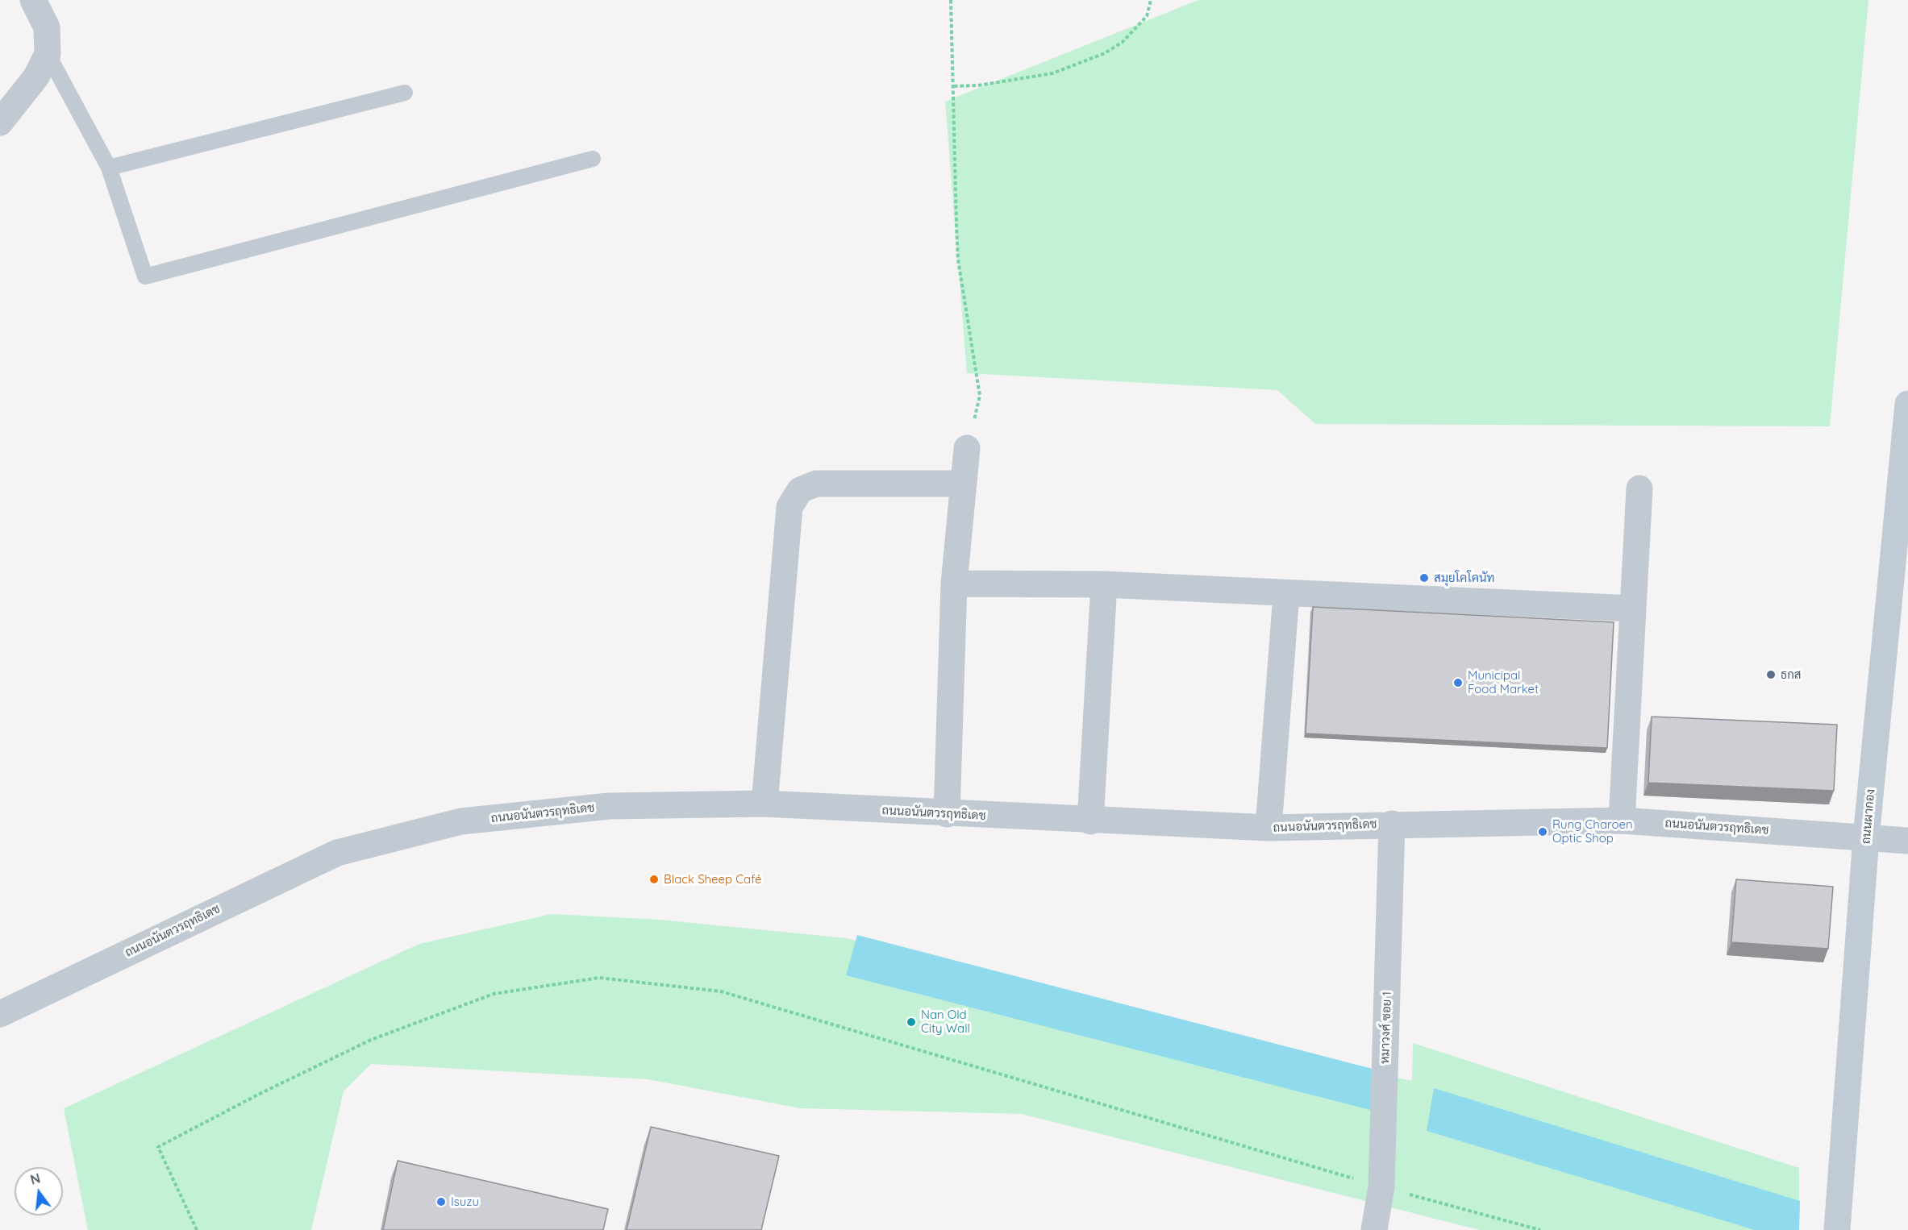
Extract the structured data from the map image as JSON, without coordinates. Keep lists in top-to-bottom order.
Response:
{
  "streets": {
    "main road": ["ถนนผากอง"],
    "street": ["ถนนอนันตวรฤทธิเดช", "หมาวงศ์ ซอย 1"]
  },
  "crossings": [
    ["ถนนอนันตวรฤทธิเดช", "ถนนผากอง"],
    ["ถนนอนันตวรฤทธิเดช", "หมาวงศ์ ซอย 1"]
  ],
  "places": [
    "สมุยโคโคนัท",
    "ธกส",
    "Municipal Food Market",
    "Rung Charoen Optic Shop",
    "Black Sheep Café",
    "Nan Old City Wall",
    "Isuzu"
  ],
  "north": "top"
}
